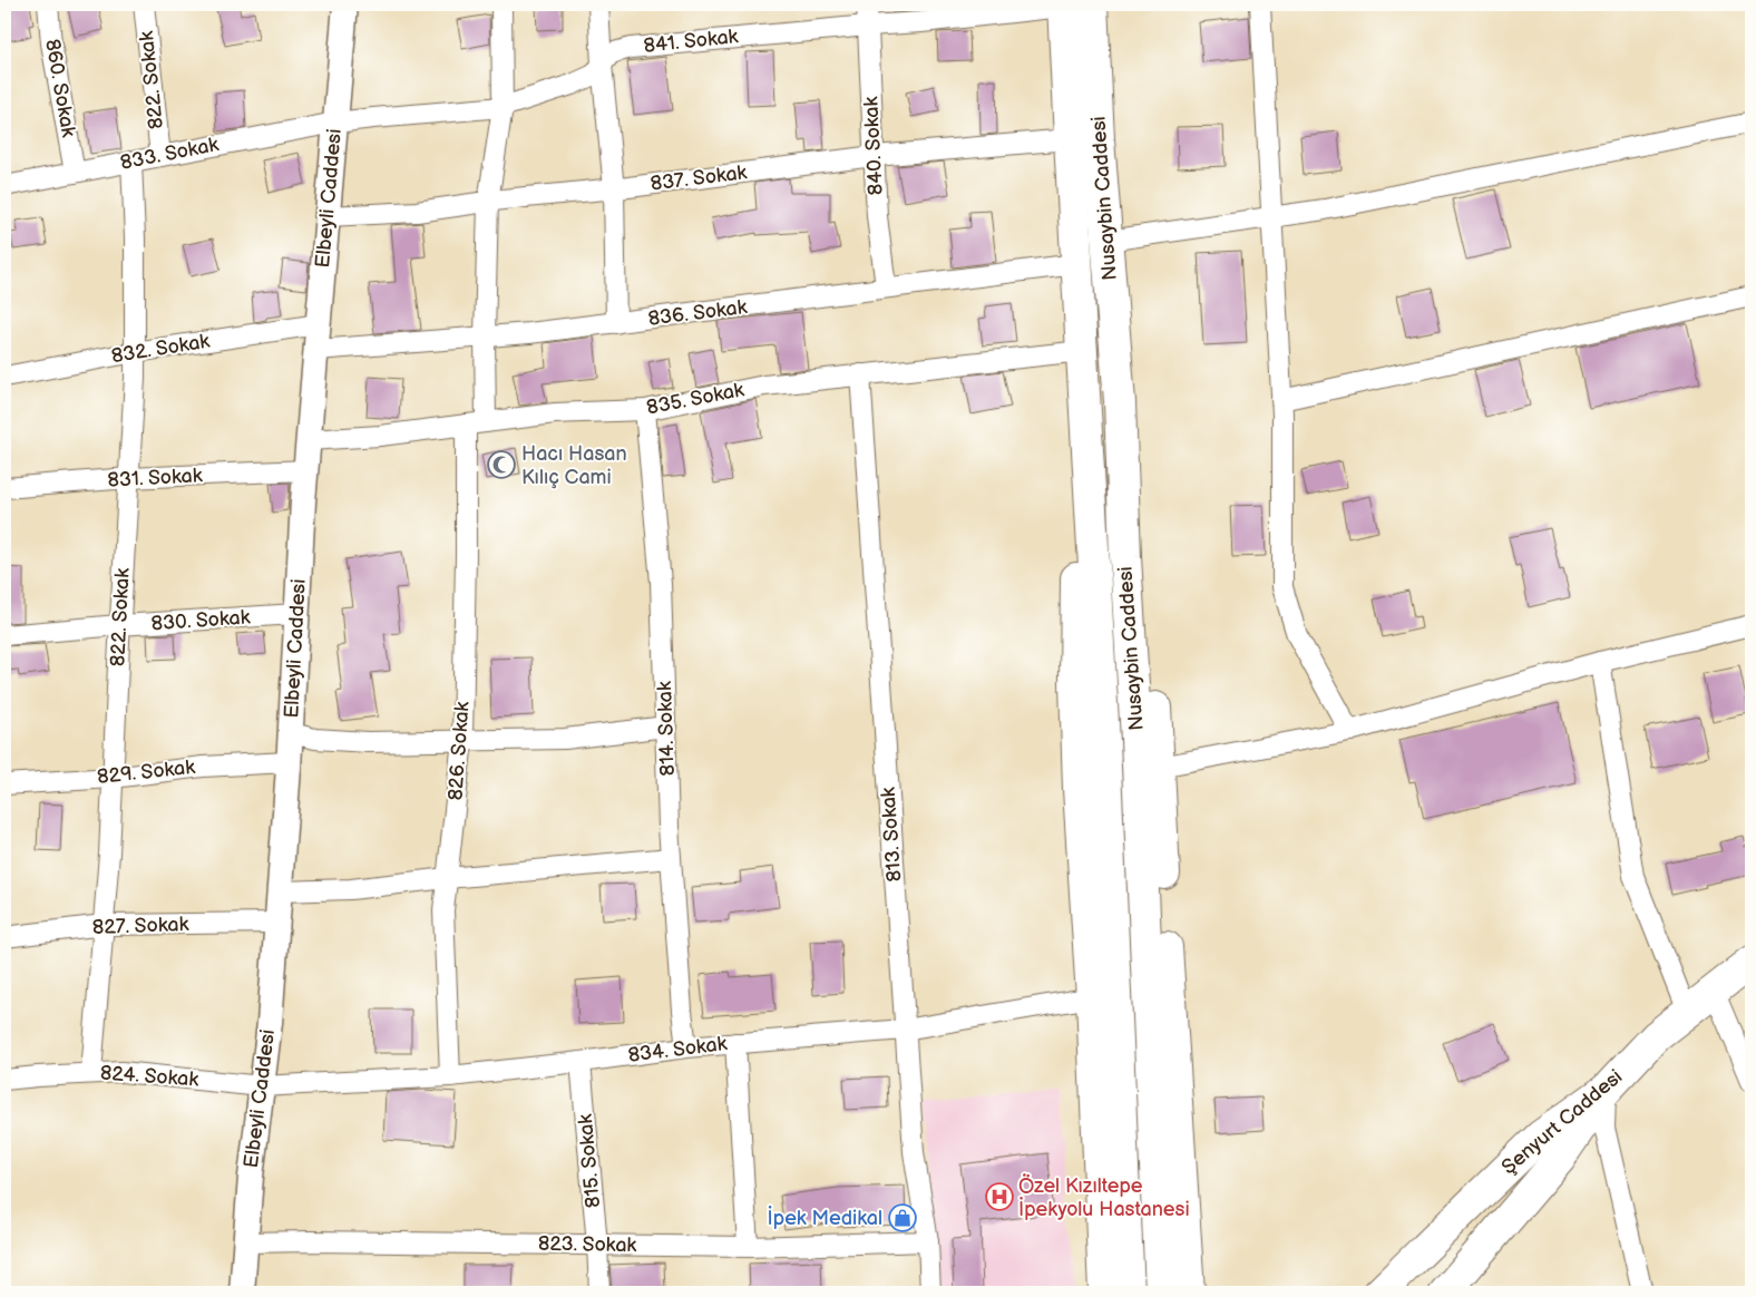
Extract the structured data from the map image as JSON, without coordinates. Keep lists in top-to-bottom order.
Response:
{
  "streets": {
    "main road": ["Nusaybin Caddesi", "Şenyurt Caddesi"],
    "street": [
      "841. Sokak",
      "822. Sokak",
      "860. Sokak",
      "840. Sokak",
      "833. Sokak",
      "837. Sokak",
      "Elbeyli Caddesi",
      "836. Sokak",
      "832. Sokak",
      "835. Sokak",
      "831. Sokak",
      "830. Sokak",
      "814. Sokak",
      "826. Sokak",
      "829. Sokak",
      "813. Sokak",
      "827. Sokak",
      "834. Sokak",
      "824. Sokak",
      "815. Sokak",
      "823. Sokak"
    ]
  },
  "crossings": [
    ["841. Sokak", "840. Sokak"],
    ["841. Sokak", "833. Sokak"],
    ["841. Sokak", "Elbeyli Caddesi"],
    ["841. Sokak", "Nusaybin Caddesi"],
    ["822. Sokak", "833. Sokak"],
    ["822. Sokak", "832. Sokak"],
    ["822. Sokak", "831. Sokak"],
    ["822. Sokak", "830. Sokak"],
    ["822. Sokak", "829. Sokak"],
    ["822. Sokak", "827. Sokak"],
    ["822. Sokak", "824. Sokak"],
    ["860. Sokak", "833. Sokak"],
    ["840. Sokak", "837. Sokak"],
    ["840. Sokak", "836. Sokak"],
    ["833. Sokak", "Elbeyli Caddesi"],
    ["837. Sokak", "Elbeyli Caddesi"],
    ["837. Sokak", "Nusaybin Caddesi"],
    ["Elbeyli Caddesi", "836. Sokak"],
    ["Elbeyli Caddesi", "832. Sokak"],
    ["Elbeyli Caddesi", "835. Sokak"],
    ["Elbeyli Caddesi", "831. Sokak"],
    ["Elbeyli Caddesi", "830. Sokak"],
    ["Elbeyli Caddesi", "829. Sokak"],
    ["Elbeyli Caddesi", "827. Sokak"],
    ["Elbeyli Caddesi", "834. Sokak"],
    ["Elbeyli Caddesi", "824. Sokak"],
    ["Elbeyli Caddesi", "823. Sokak"],
    ["Nusaybin Caddesi", "836. Sokak"],
    ["Nusaybin Caddesi", "835. Sokak"],
    ["835. Sokak", "814. Sokak"],
    ["835. Sokak", "826. Sokak"],
    ["835. Sokak", "813. Sokak"],
    ["814. Sokak", "834. Sokak"],
    ["826. Sokak", "834. Sokak"],
    ["813. Sokak", "834. Sokak"],
    ["813. Sokak", "823. Sokak"],
    ["834. Sokak", "824. Sokak"],
    ["834. Sokak", "815. Sokak"],
    ["815. Sokak", "823. Sokak"]
  ],
  "places": {
    "mosque": ["Hacı Hasan Kılıç Cami"],
    "hospital": ["Özel Kızıltepe İpekyolu Hastanesi"],
    "shop": ["İpek Medikal"]
  }
}
